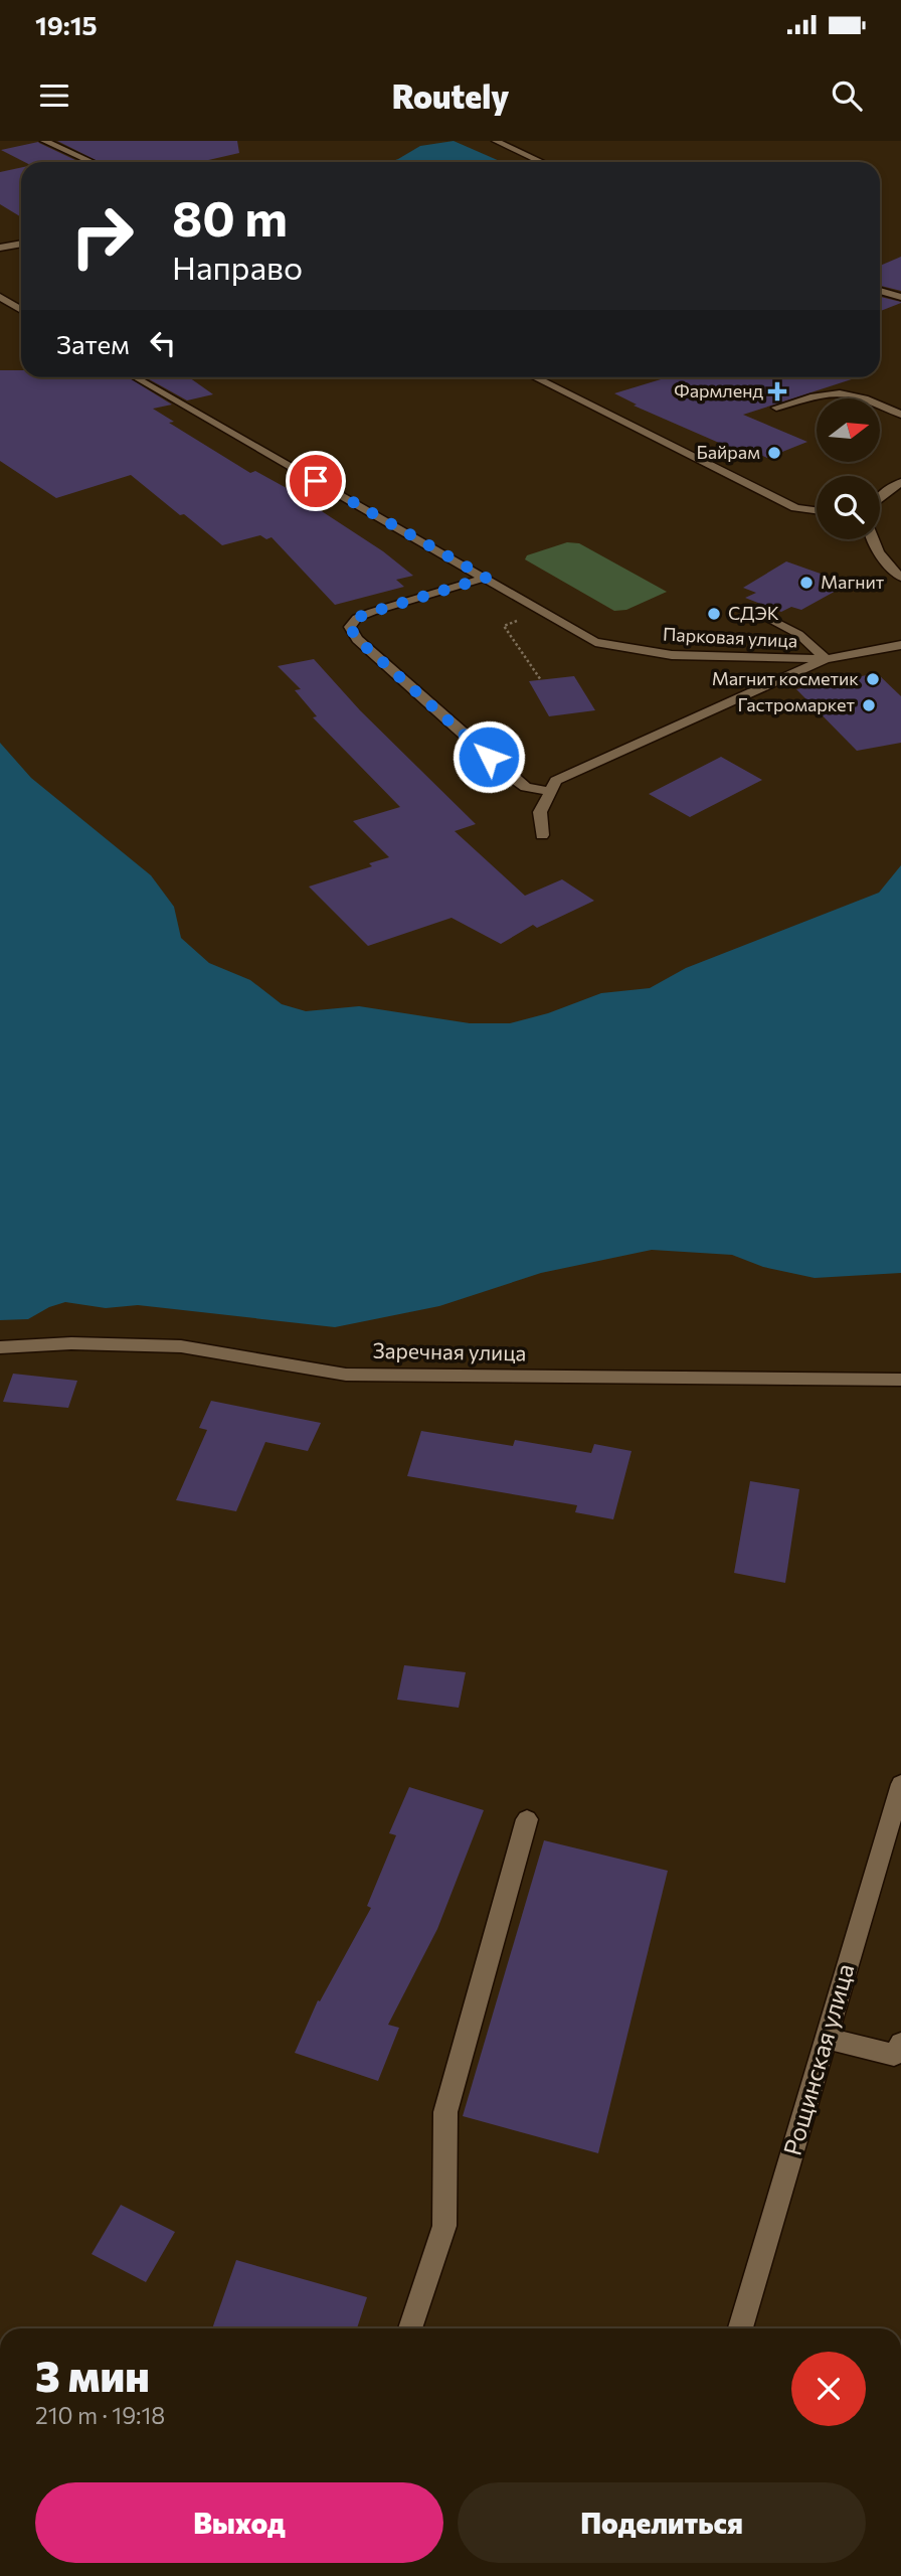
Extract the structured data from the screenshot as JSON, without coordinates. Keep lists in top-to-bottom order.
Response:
{
  "streets": {
    "street": ["Парковая улица", "Заречная улица", "Рощинская улица"]
  },
  "places": {
    "health": ["Фармленд"],
    "other": [
      "Байрам",
      "Магнит",
      "СДЭК",
      "Магнит косметик",
      "Гастромаркет"
    ]
  },
  "north": "right",
  "page": {
    "status": "19:15",
    "header": "Routely",
    "turn": ["80 m", "Направо"],
    "then": "Затем",
    "heading": ["3 мин", "210 m · 19:18"],
    "buttons": ["Выход", "Поделиться"]
  }
}
